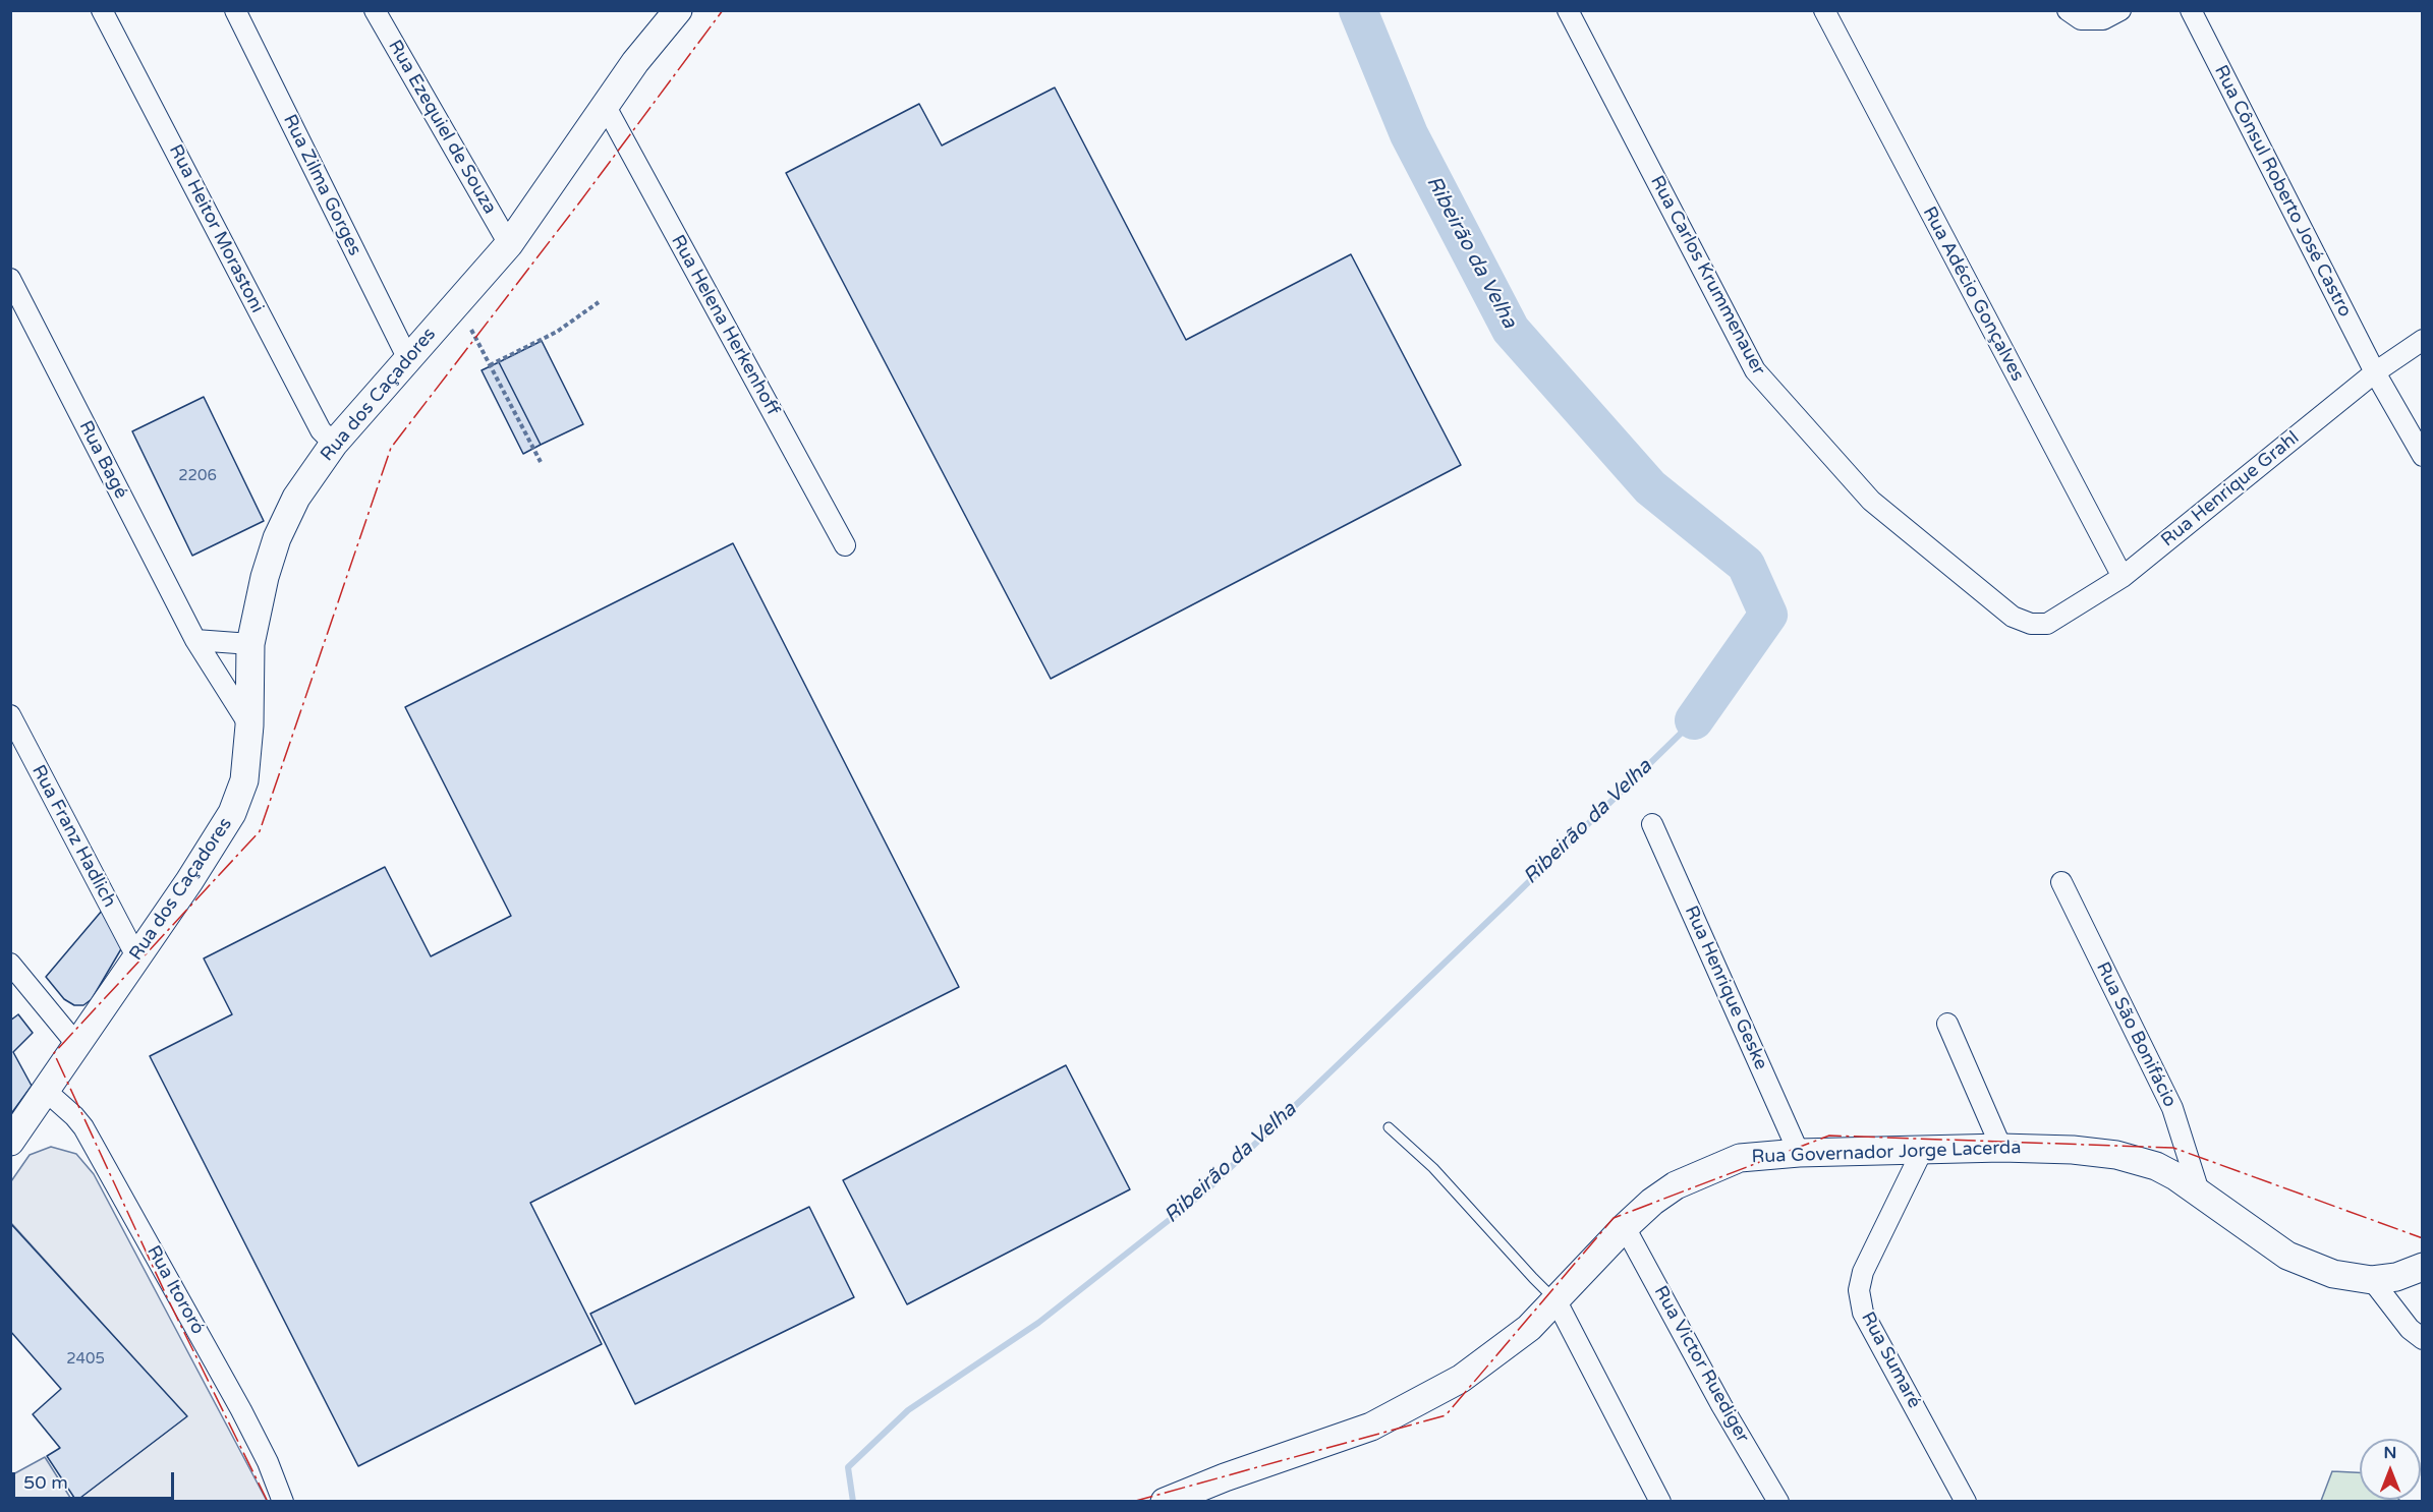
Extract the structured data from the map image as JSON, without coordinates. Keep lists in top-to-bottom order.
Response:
{
  "streets": {
    "main road": ["Rua dos Caçadores", "Rua Governador Jorge Lacerda"],
    "street": [
      "Rua Ezequiel de Souza",
      "Rua Zilma Gorges",
      "Rua Cônsul Roberto José Castro",
      "Rua Heitor Morastoni",
      "Rua Carlos Krummenauer",
      "Rua Adécio Gonçalves",
      "Rua Helena Herkenhoff",
      "Rua Bagé",
      "Rua Henrique Grahl",
      "Rua Franz Hadlich",
      "Rua Henrique Geske",
      "Rua São Bonifácio",
      "Rua Itororó",
      "Rua Sumaré",
      "Rua Victor Ruediger"
    ]
  },
  "crossings": [
    ["Rua Ezequiel de Souza", "Rua dos Caçadores"],
    ["Rua Zilma Gorges", "Rua dos Caçadores"],
    ["Rua Cônsul Roberto José Castro", "Rua Henrique Grahl"],
    ["Rua Heitor Morastoni", "Rua dos Caçadores"],
    ["Rua Carlos Krummenauer", "Rua Henrique Grahl"],
    ["Rua Adécio Gonçalves", "Rua Henrique Grahl"],
    ["Rua Helena Herkenhoff", "Rua dos Caçadores"],
    ["Rua dos Caçadores", "Rua Bagé"],
    ["Rua dos Caçadores", "Rua Franz Hadlich"],
    ["Rua dos Caçadores", "Rua Itororó"],
    ["Rua Henrique Geske", "Rua Governador Jorge Lacerda"],
    ["Rua São Bonifácio", "Rua Governador Jorge Lacerda"],
    ["Rua Governador Jorge Lacerda", "Rua Sumaré"],
    ["Rua Governador Jorge Lacerda", "Rua Victor Ruediger"]
  ],
  "water": ["Ribeirão da Velha"],
  "house_numbers": ["2206", "2405"],
  "scale_bar": "50 m",
  "north": "top"
}
